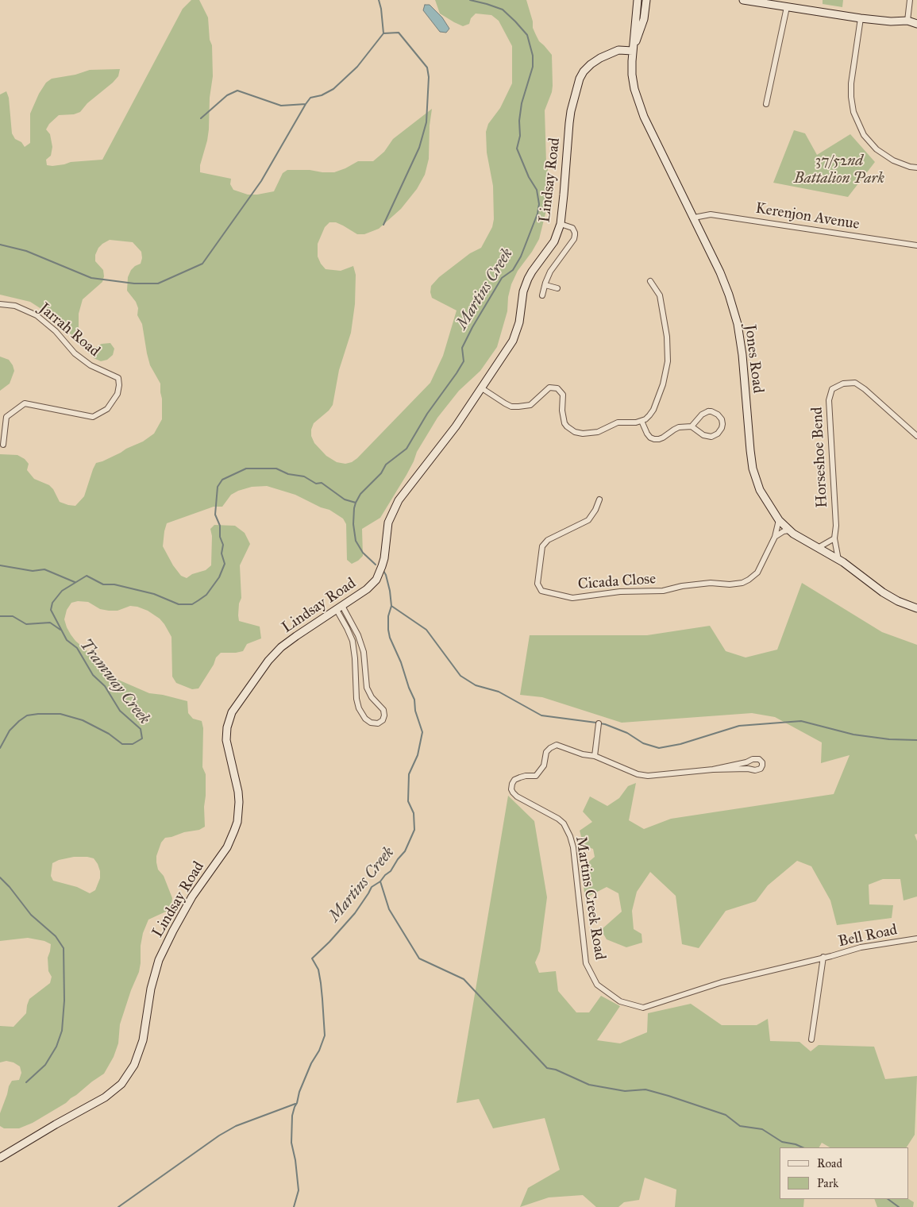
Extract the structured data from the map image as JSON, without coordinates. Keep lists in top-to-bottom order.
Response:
{
  "streets": {
    "street": [
      "Lindsay Road",
      "Kerenjon Avenue",
      "Jarrah Road",
      "Jones Road",
      "Horseshoe Bend",
      "Cicada Close",
      "Martins Creek Road",
      "Bell Road"
    ]
  },
  "crossings": [
    ["Lindsay Road", "Jones Road"],
    ["Kerenjon Avenue", "Jones Road"],
    ["Martins Creek Road", "Bell Road"]
  ],
  "water": ["Martins Creek", "Tramway Creek"],
  "parks": ["37/52nd Battalion Park"],
  "legend": ["Road", "Park"]
}
